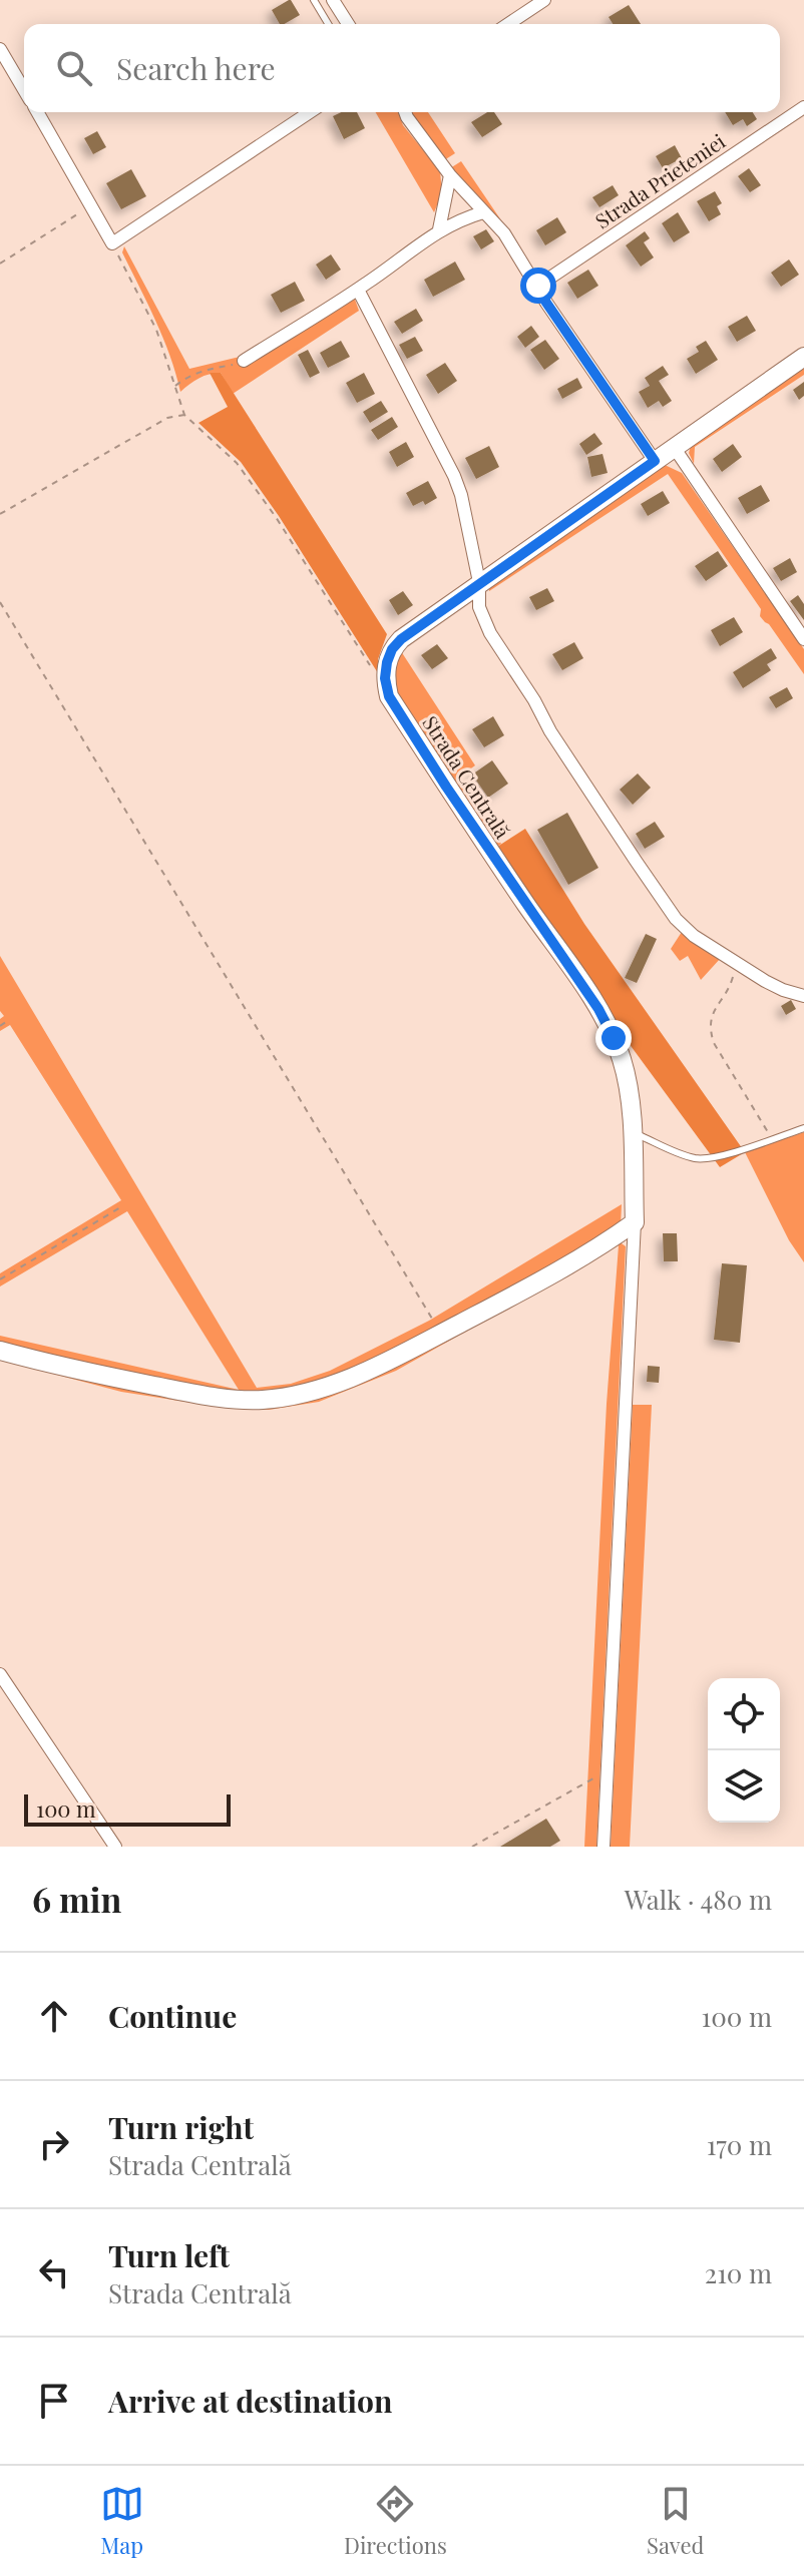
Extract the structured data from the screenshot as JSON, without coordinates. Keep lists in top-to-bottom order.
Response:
{
  "streets": {
    "street": ["Strada Prieteniei", "Strada Centrală"]
  },
  "scale_bar": "100 m",
  "page": {
    "search": "Search here",
    "scale": "100 m",
    "heading": ["6 min", "Walk · 480 m"],
    "list": [
      ["Continue", "100 m"],
      ["Turn right", "Strada Centrală", "170 m"],
      ["Turn left", "Strada Centrală", "210 m"],
      "Arrive at destination"
    ],
    "nav": ["Map", "Directions", "Saved"]
  }
}
